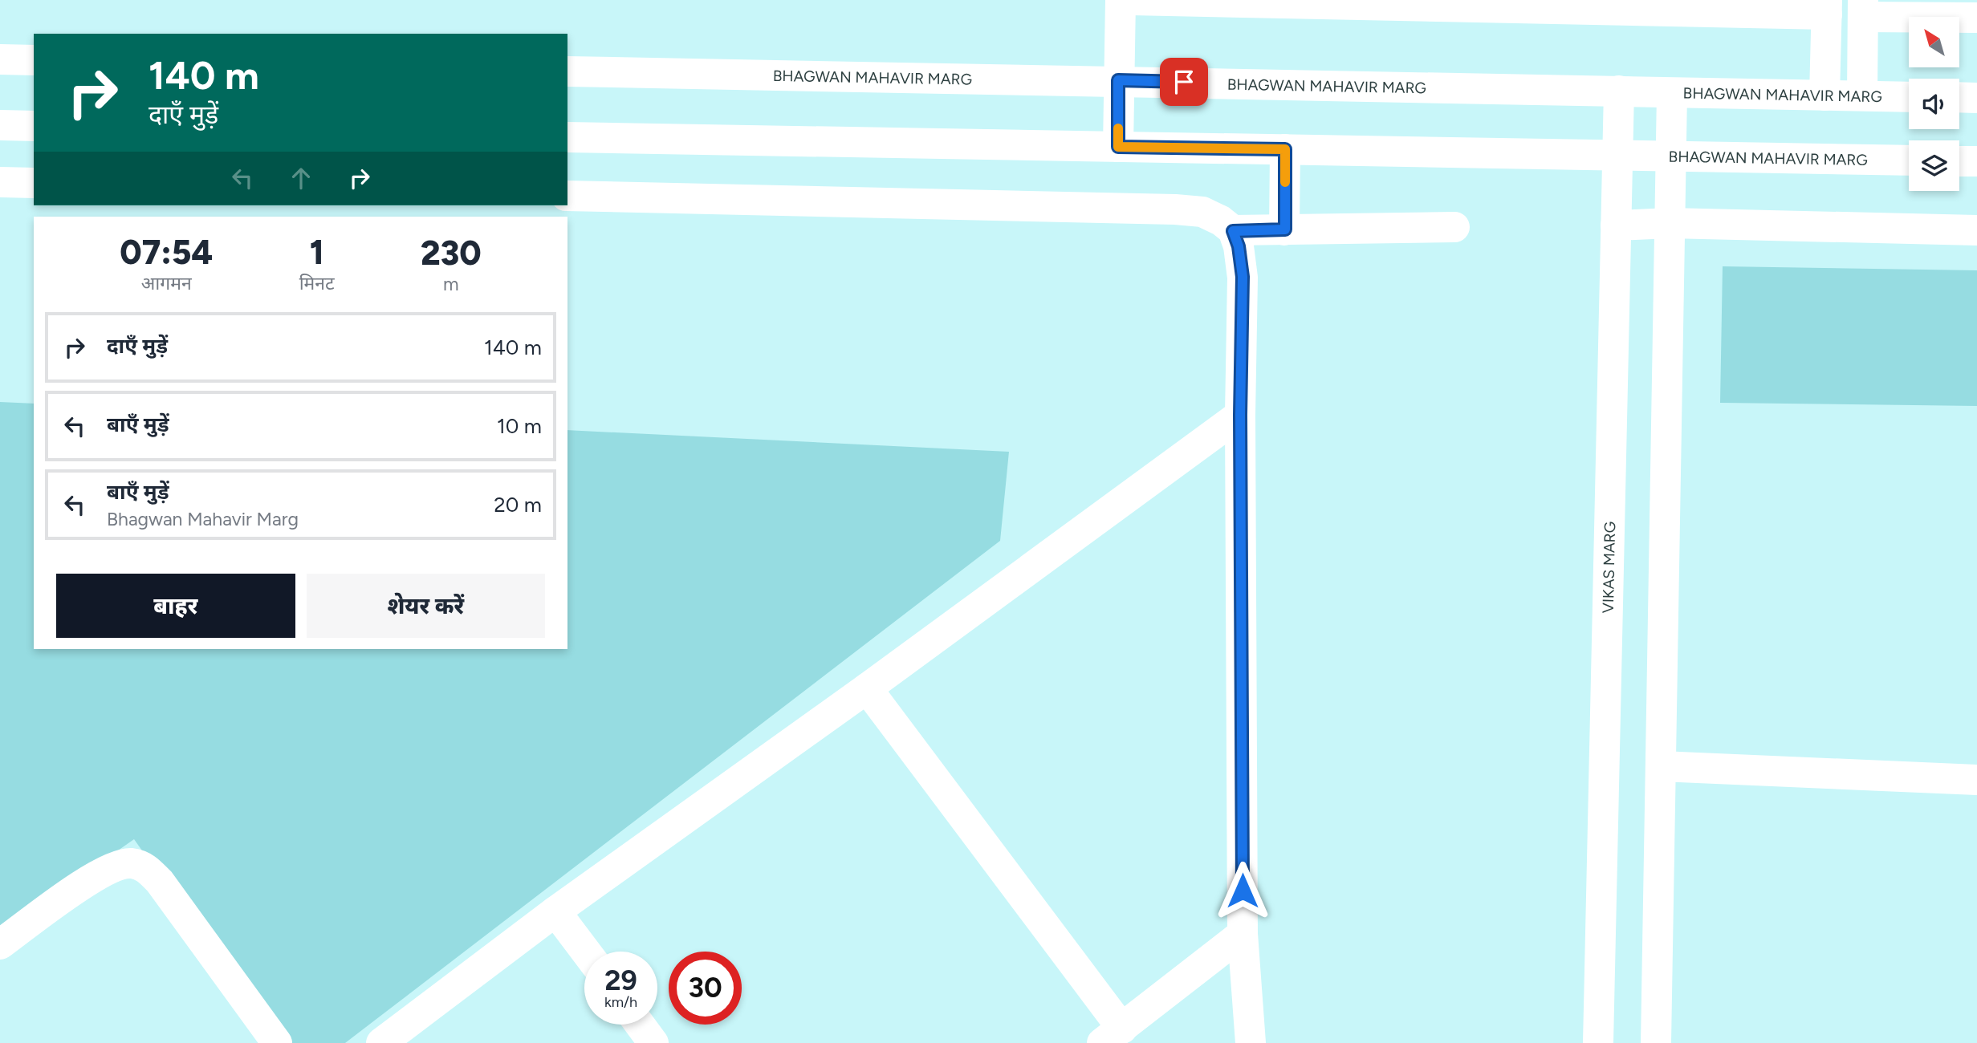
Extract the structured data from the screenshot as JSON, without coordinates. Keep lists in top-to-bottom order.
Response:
{
  "streets": {
    "street": ["BHAGWAN MAHAVIR MARG", "VIKAS MARG"]
  },
  "crossings": [
    ["BHAGWAN MAHAVIR MARG", "VIKAS MARG"]
  ],
  "north": "top left",
  "page": {
    "turn": ["140 m", "दाएँ मुड़ें"],
    "eta": [
      "07:54",
      "आगमन",
      "1",
      "मिनट",
      "230",
      "m"
    ],
    "list": [
      {
        "name": "दाएँ मुड़ें",
        "value": "140 m"
      },
      {
        "name": "बाएँ मुड़ें",
        "value": "10 m"
      },
      {
        "name": "बाएँ मुड़ें",
        "note": "Bhagwan Mahavir Marg",
        "value": "20 m"
      }
    ],
    "buttons": ["बाहर", "शेयर करें"],
    "speed": "29 km/h",
    "limit": "30"
  }
}
